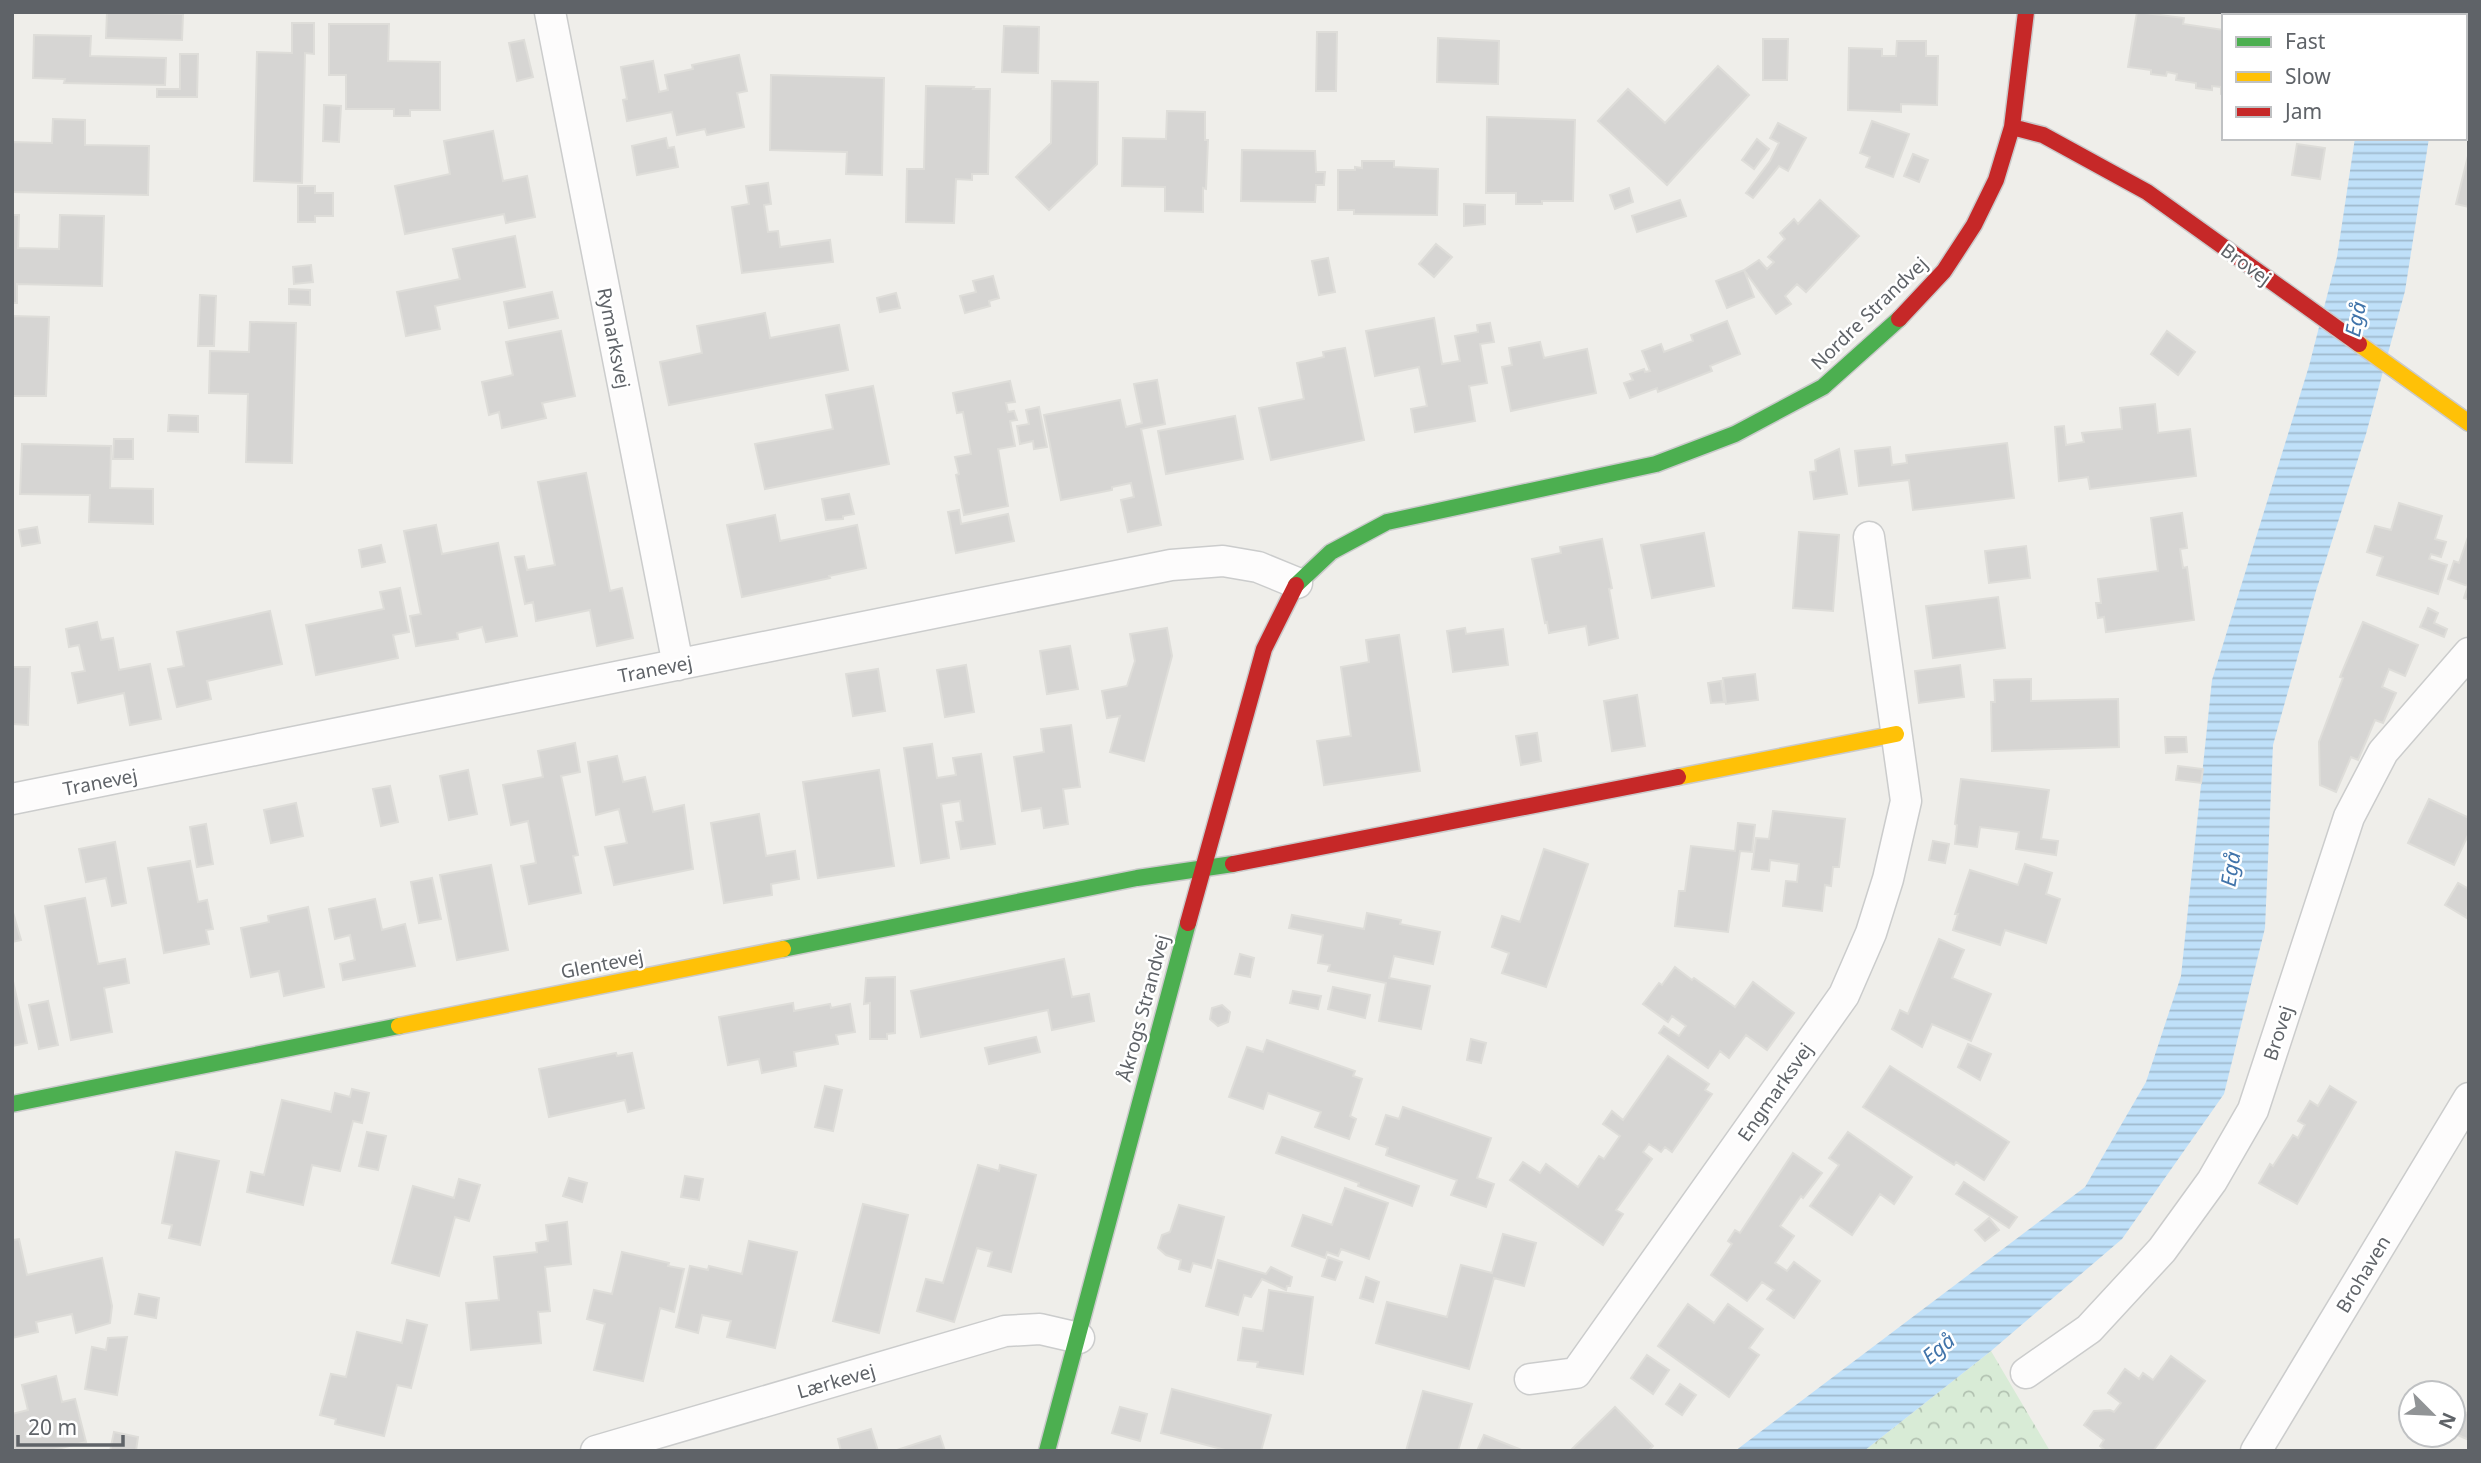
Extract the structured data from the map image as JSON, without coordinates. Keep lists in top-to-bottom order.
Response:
{
  "streets": {
    "street": [
      "Brovej",
      "Nordre Strandvej",
      "Rymarksvej",
      "Tranevej",
      "Glentevej",
      "Åkrogs Strandvej",
      "Engmarksvej",
      "Brohaven",
      "Lærkevej"
    ]
  },
  "crossings": [
    ["Brovej", "Nordre Strandvej"],
    ["Nordre Strandvej", "Tranevej"],
    ["Nordre Strandvej", "Åkrogs Strandvej"],
    ["Rymarksvej", "Tranevej"],
    ["Tranevej", "Åkrogs Strandvej"],
    ["Glentevej", "Åkrogs Strandvej"],
    ["Åkrogs Strandvej", "Lærkevej"]
  ],
  "water": ["Egå"],
  "legend": ["Fast", "Slow", "Jam"],
  "scale_bar": "20 m",
  "north": "bottom right"
}
